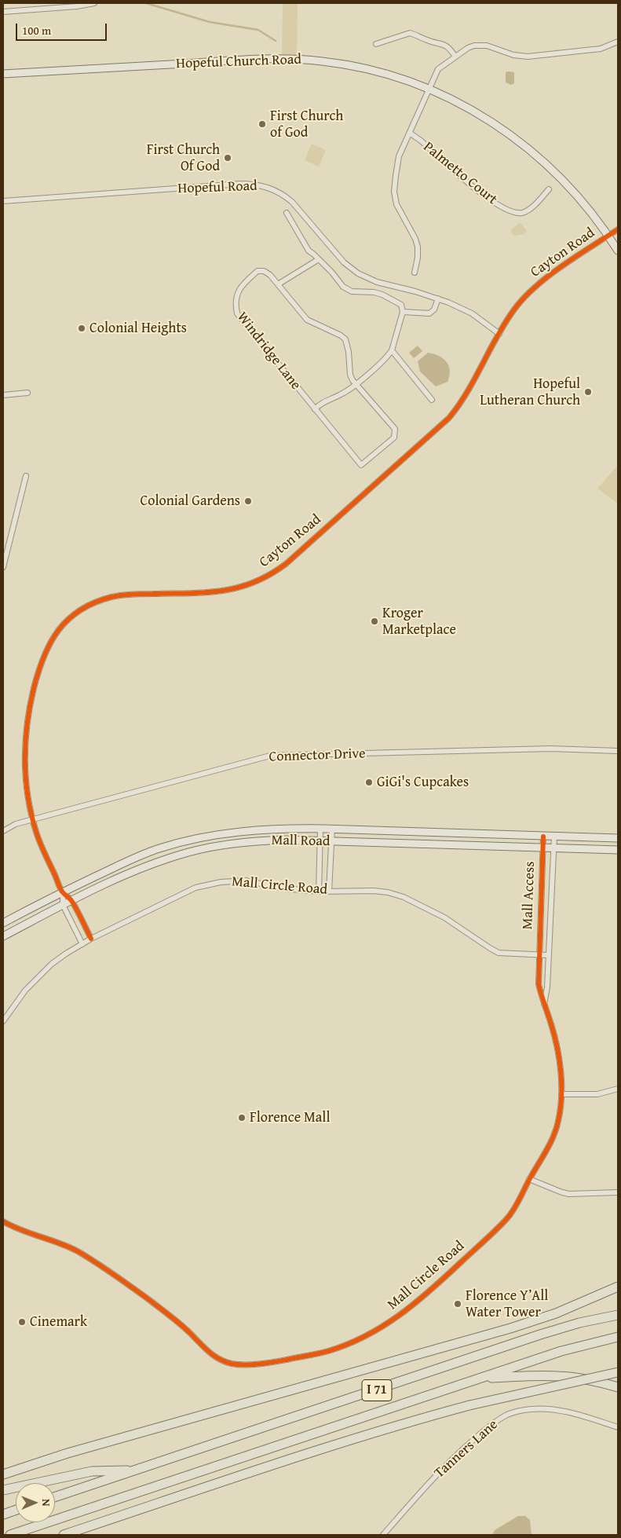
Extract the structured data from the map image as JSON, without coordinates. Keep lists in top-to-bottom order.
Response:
{
  "streets": {
    "highway": ["I 71"],
    "main road": ["Hopeful Church Road", "Mall Road"],
    "street": [
      "Palmetto Court",
      "Hopeful Road",
      "Cayton Road",
      "Windridge Lane",
      "Connector Drive",
      "Mall Circle Road",
      "Mall Access",
      "Tanners Lane"
    ]
  },
  "crossings": [
    ["Hopeful Church Road", "Palmetto Court"],
    ["Hopeful Church Road", "Cayton Road"],
    ["Hopeful Road", "Cayton Road"],
    ["Cayton Road", "Connector Drive"],
    ["Cayton Road", "Mall Road"],
    ["Mall Road", "Mall Access"],
    ["Mall Circle Road", "Mall Access"]
  ],
  "places": [
    "First Church of God",
    "First Church Of God",
    "Colonial Heights",
    "Hopeful Lutheran Church",
    "Colonial Gardens",
    "Kroger Marketplace",
    "GiGi's Cupcakes",
    "Florence Mall",
    "Florence Y’All Water Tower",
    "Cinemark"
  ],
  "scale_bar": "100 m",
  "north": "right"
}
